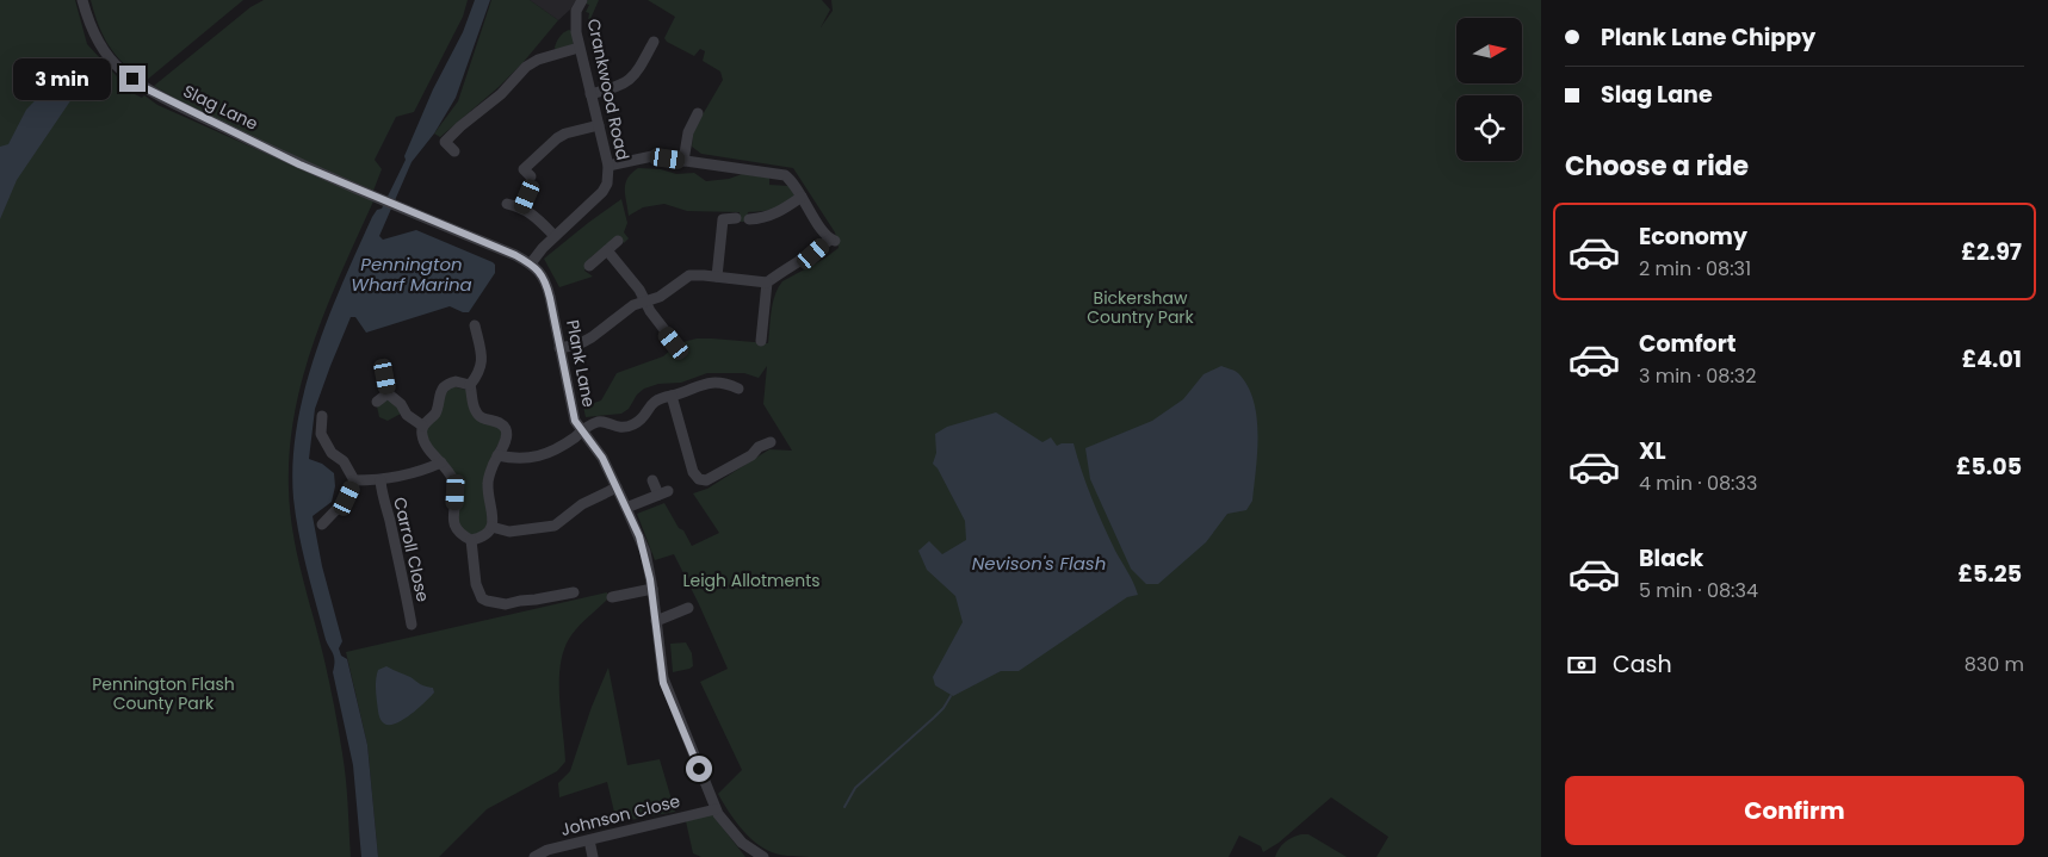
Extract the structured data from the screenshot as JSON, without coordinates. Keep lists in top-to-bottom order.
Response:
{
  "streets": {
    "street": [
      "Crankwood Road",
      "Slag Lane",
      "Plank Lane",
      "Carroll Close",
      "Johnson Close"
    ]
  },
  "crossings": [
    ["Crankwood Road", "Slag Lane"],
    ["Crankwood Road", "Plank Lane"],
    ["Slag Lane", "Plank Lane"],
    ["Plank Lane", "Johnson Close"]
  ],
  "water": ["Pennington Wharf Marina", "Nevison's Flash"],
  "parks": ["Bickershaw Country Park", "Leigh Allotments", "Pennington Flash County Park"],
  "north": "right",
  "page": {
    "banner": ["Plank Lane Chippy", "Slag Lane"],
    "bubble": "3 min",
    "heading": "Choose a ride",
    "list": [
      {
        "name": "Economy",
        "note": "2 min · 08:31",
        "value": "£2.97"
      },
      {
        "name": "Comfort",
        "note": "3 min · 08:32",
        "value": "£4.01"
      },
      {
        "name": "XL",
        "note": "4 min · 08:33",
        "value": "£5.05"
      },
      {
        "name": "Black",
        "note": "5 min · 08:34",
        "value": "£5.25"
      }
    ],
    "pay": ["Cash", "830 m"],
    "buttons": "Confirm"
  }
}
